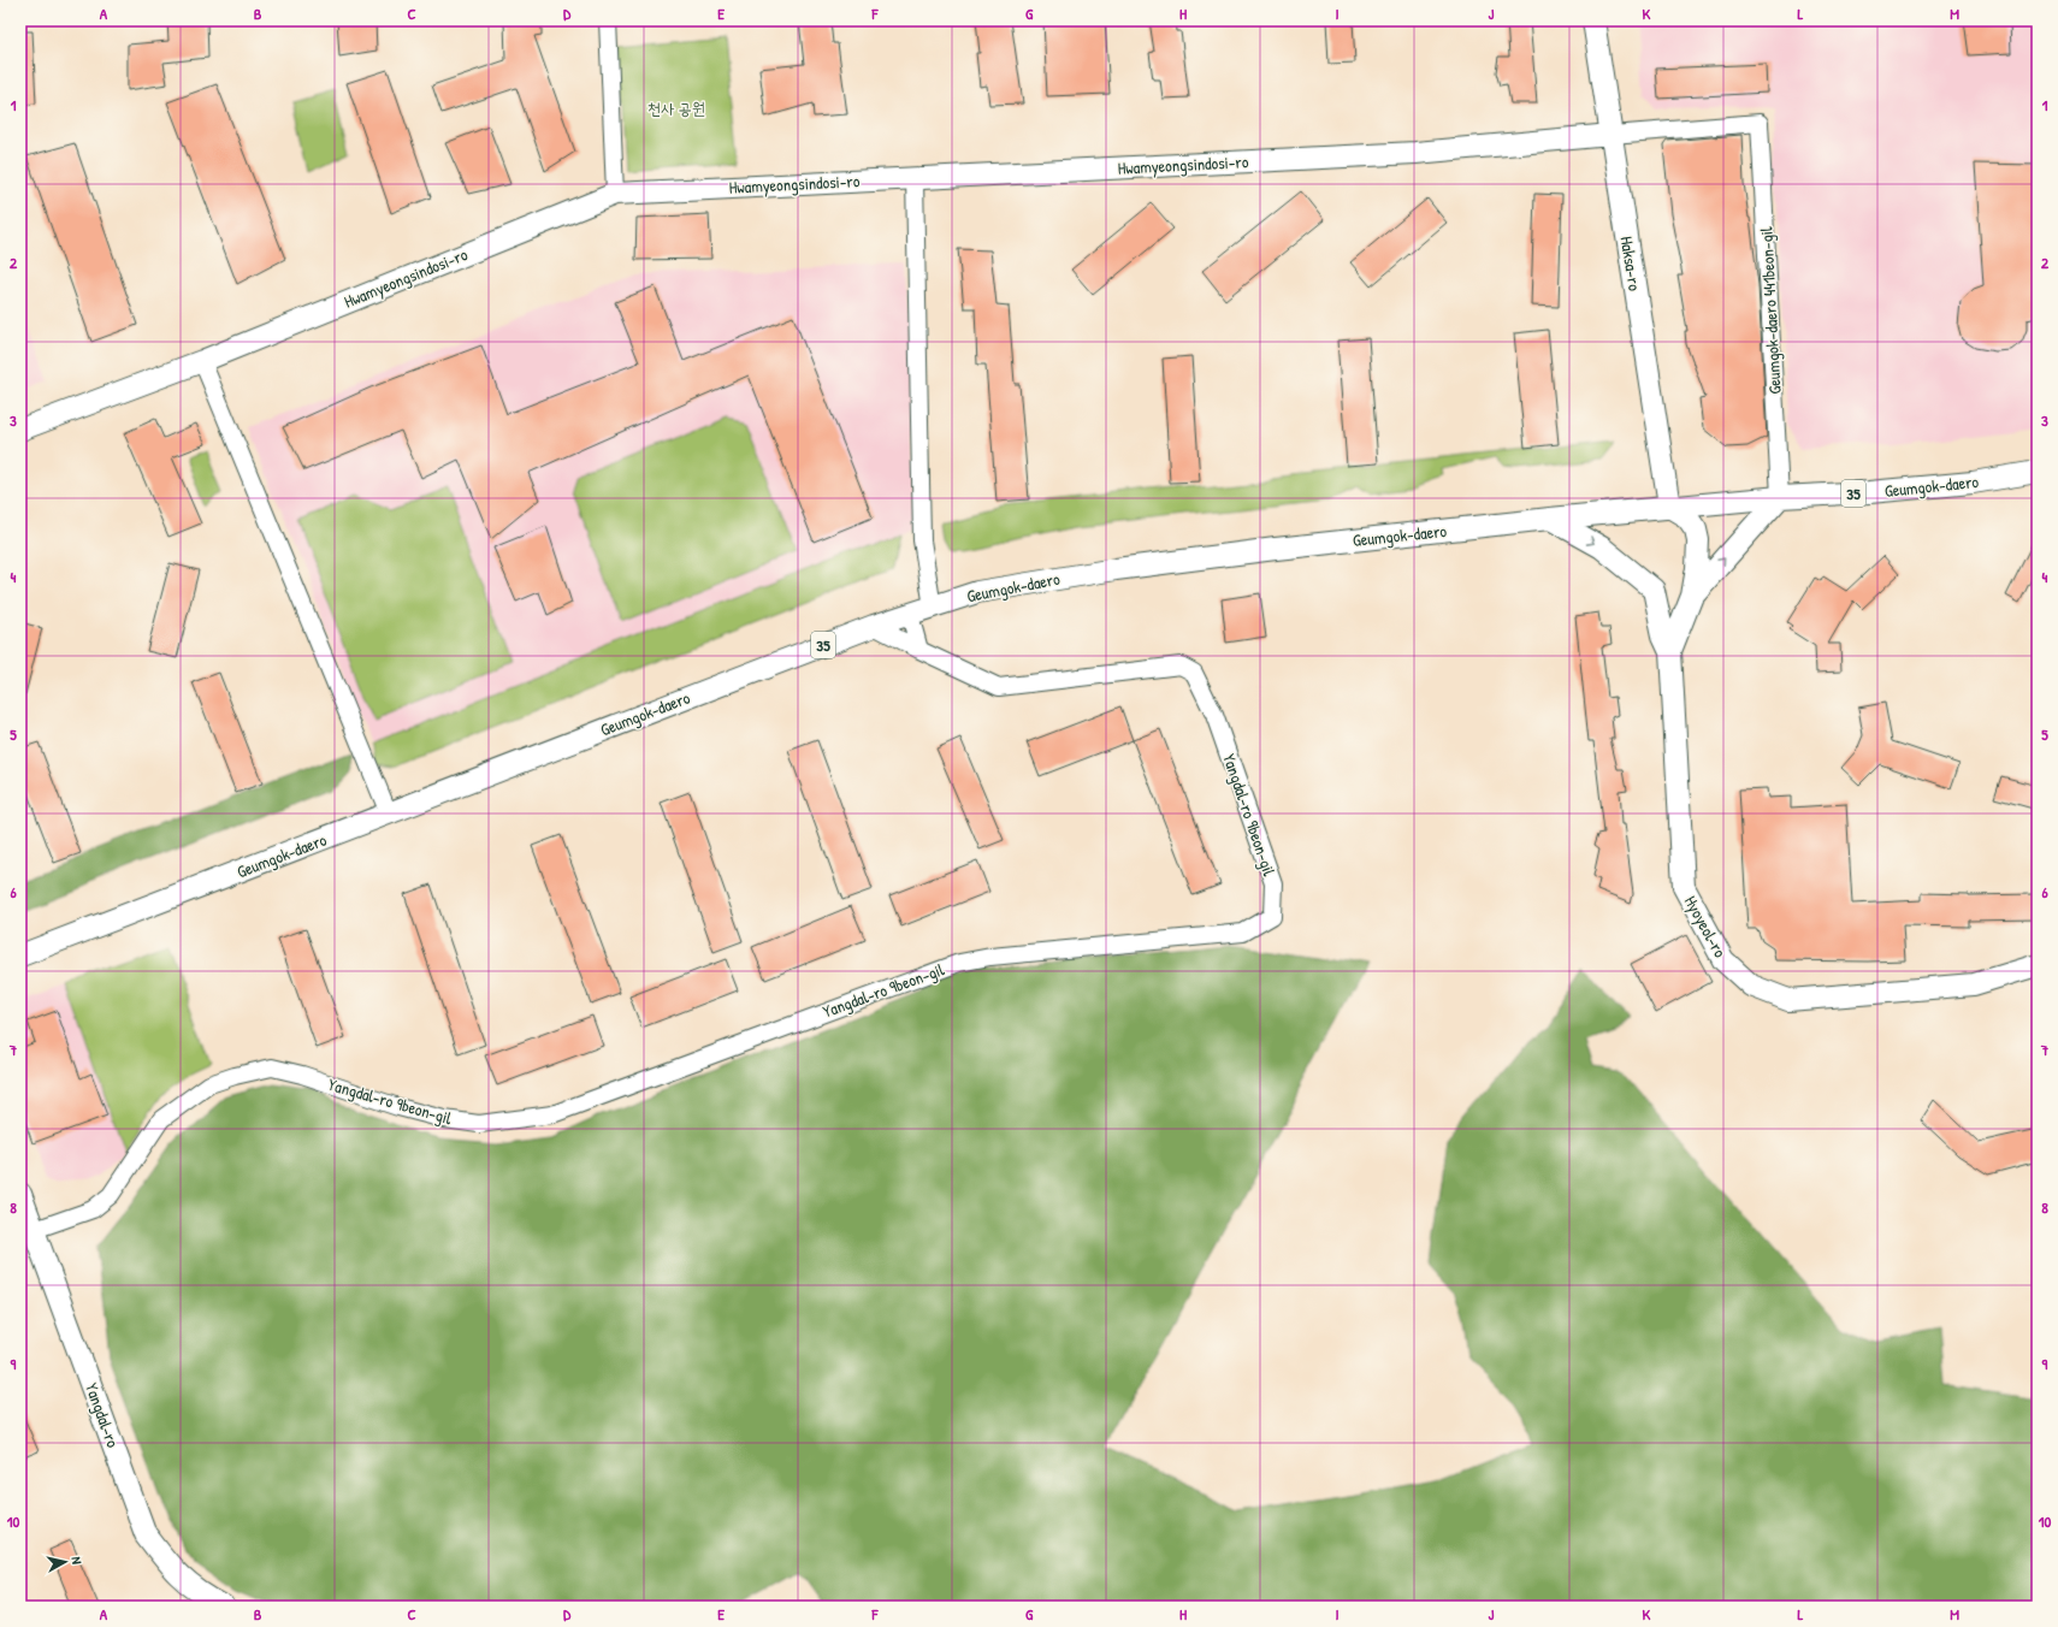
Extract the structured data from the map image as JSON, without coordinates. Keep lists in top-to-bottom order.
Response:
{
  "streets": {
    "main road": [
      "Hwamyeongsindosi-ro",
      "Haksa-ro",
      "Geumgok-daero",
      "35",
      "Hyoyeol-ro",
      "Yangdal-ro"
    ],
    "street": ["Geumgok-daero 441beon-gil", "Yangdal-ro 9beon-gil"]
  },
  "crossings": [
    ["Hwamyeongsindosi-ro", "Haksa-ro"],
    ["Hwamyeongsindosi-ro", "Geumgok-daero 441beon-gil"],
    ["Haksa-ro", "Geumgok-daero 441beon-gil"],
    ["Haksa-ro", "Geumgok-daero"],
    ["Geumgok-daero 441beon-gil", "Geumgok-daero"],
    ["Geumgok-daero", "Yangdal-ro 9beon-gil"],
    ["Yangdal-ro 9beon-gil", "Yangdal-ro"]
  ],
  "parks": ["천사 공원"],
  "north": "right",
  "grid": {
    "columns": [
      "A",
      "B",
      "C",
      "D",
      "E",
      "F",
      "G",
      "H",
      "I",
      "J",
      "K",
      "L",
      "M"
    ],
    "rows": [
      "1",
      "2",
      "3",
      "4",
      "5",
      "6",
      "7",
      "8",
      "9",
      "10"
    ]
  }
}
